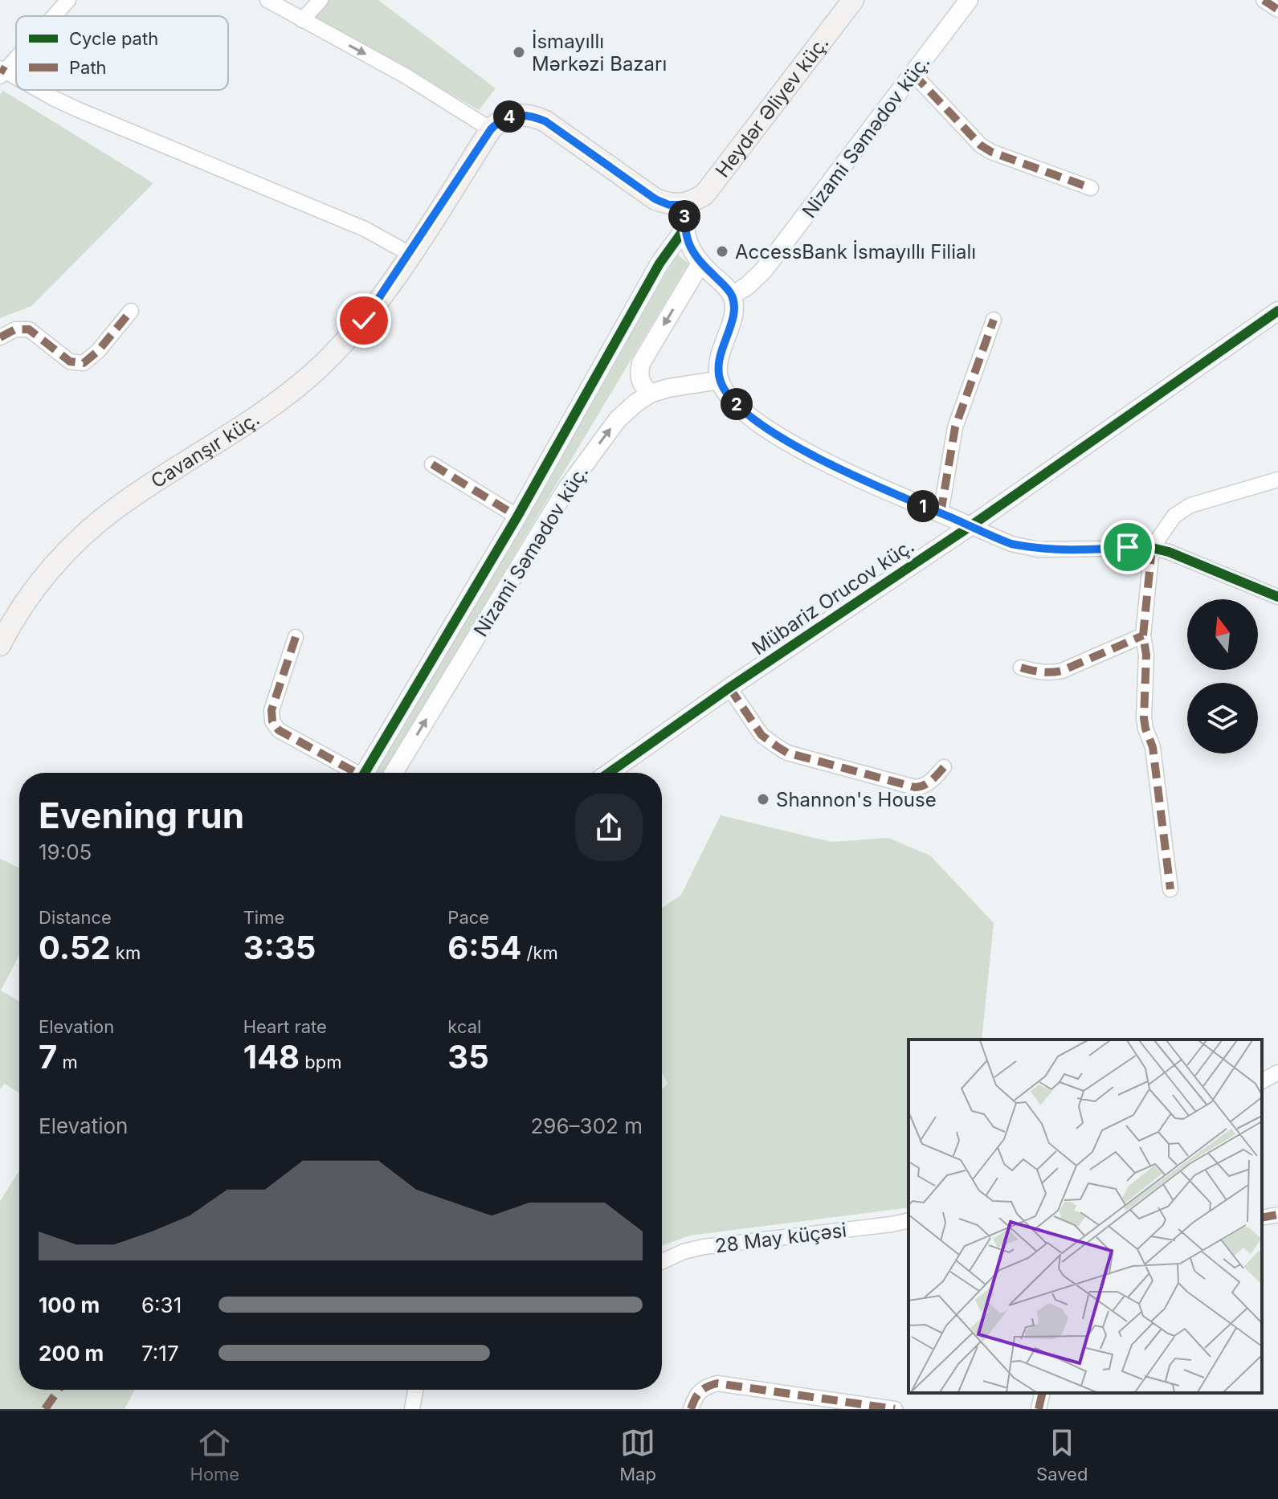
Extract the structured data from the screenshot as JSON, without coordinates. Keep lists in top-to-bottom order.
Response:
{
  "streets": {
    "main road": ["Heydər Əliyev küç.", "Cavanşır küç."],
    "street": ["Nizami Səmədov küç.", "Mübariz Orucov küç.", "28 May küçəsi"]
  },
  "crossings": [
    ["Heydər Əliyev küç.", "Cavanşır küç."]
  ],
  "places": ["İsmayıllı Mərkəzi Bazarı", "AccessBank İsmayıllı Filialı", "Shannon's House"],
  "legend": ["Cycle path", "Path"],
  "north": "top",
  "page": {
    "pins": [
      "4",
      "3",
      "2",
      "1"
    ],
    "heading": ["Evening run", "19:05"],
    "stats": [
      ["Distance", "0.52 km"],
      ["Time", "3:35"],
      ["Pace", "6:54 /km"],
      ["Elevation", "7 m"],
      ["Heart rate", "148 bpm"],
      ["kcal", "35"]
    ],
    "chart": ["Elevation", "296–302 m"],
    "list": [
      {
        "name": "100 m",
        "note": "6:31"
      },
      {
        "name": "200 m",
        "note": "7:17"
      }
    ],
    "tabs": ["Home", "Map", "Saved"]
  }
}
